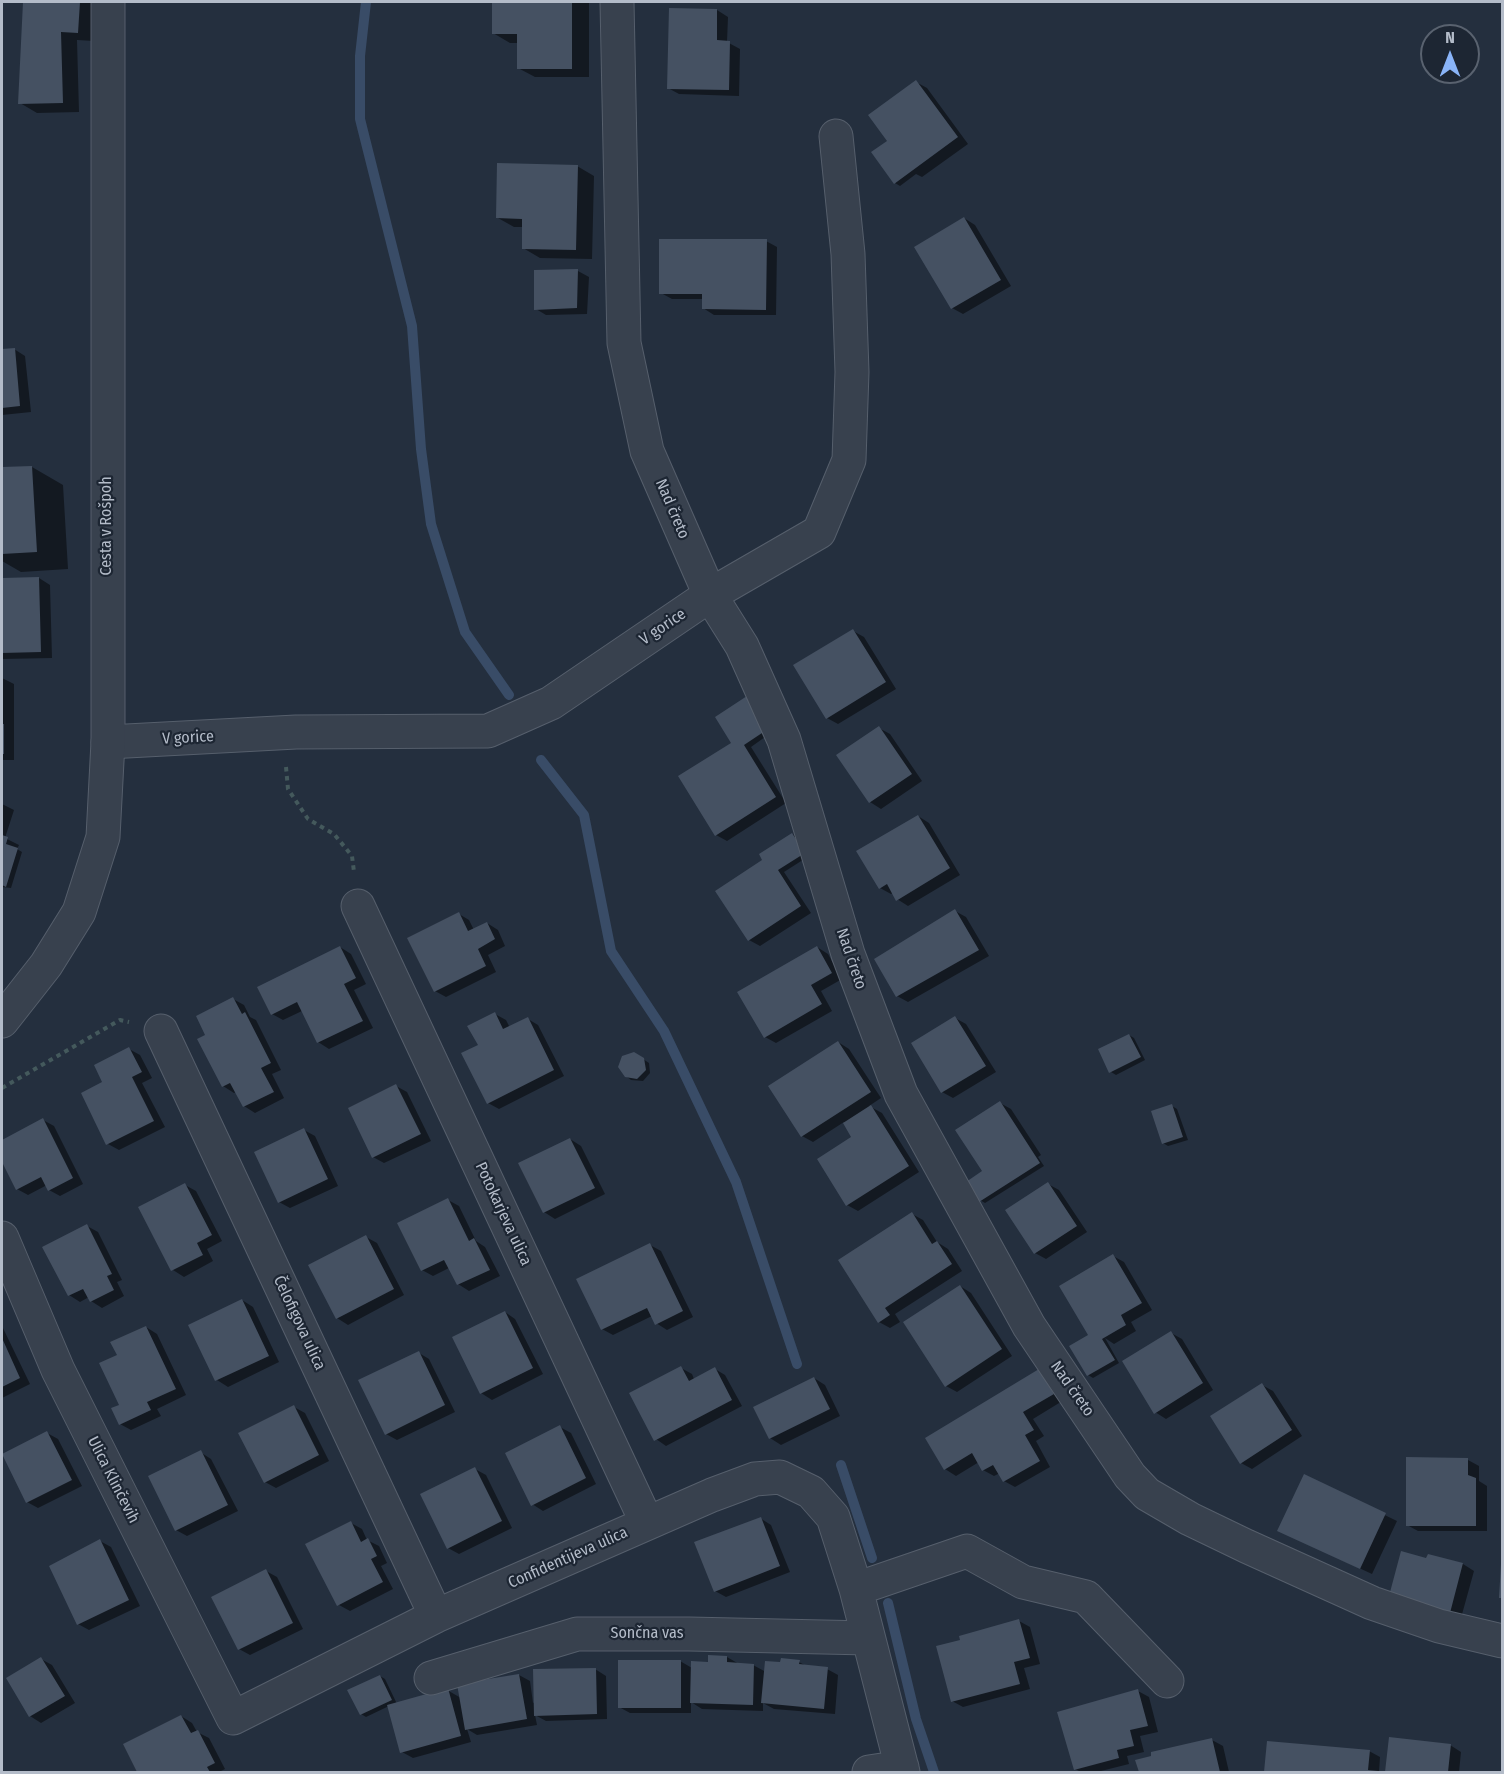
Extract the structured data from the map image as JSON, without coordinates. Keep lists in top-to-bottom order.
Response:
{
  "streets": {
    "street": [
      "Nad čreto",
      "Cesta v Rošpoh",
      "V gorice",
      "Potokarjeva ulica",
      "Čelofigova ulica",
      "Ulica Klinčevih",
      "Confidentijeva ulica",
      "Sončna vas"
    ]
  },
  "crossings": [
    ["Nad čreto", "V gorice"],
    ["Cesta v Rošpoh", "V gorice"],
    ["Potokarjeva ulica", "Confidentijeva ulica"],
    ["Čelofigova ulica", "Confidentijeva ulica"],
    ["Ulica Klinčevih", "Confidentijeva ulica"],
    ["Confidentijeva ulica", "Sončna vas"]
  ],
  "north": "top"
}
